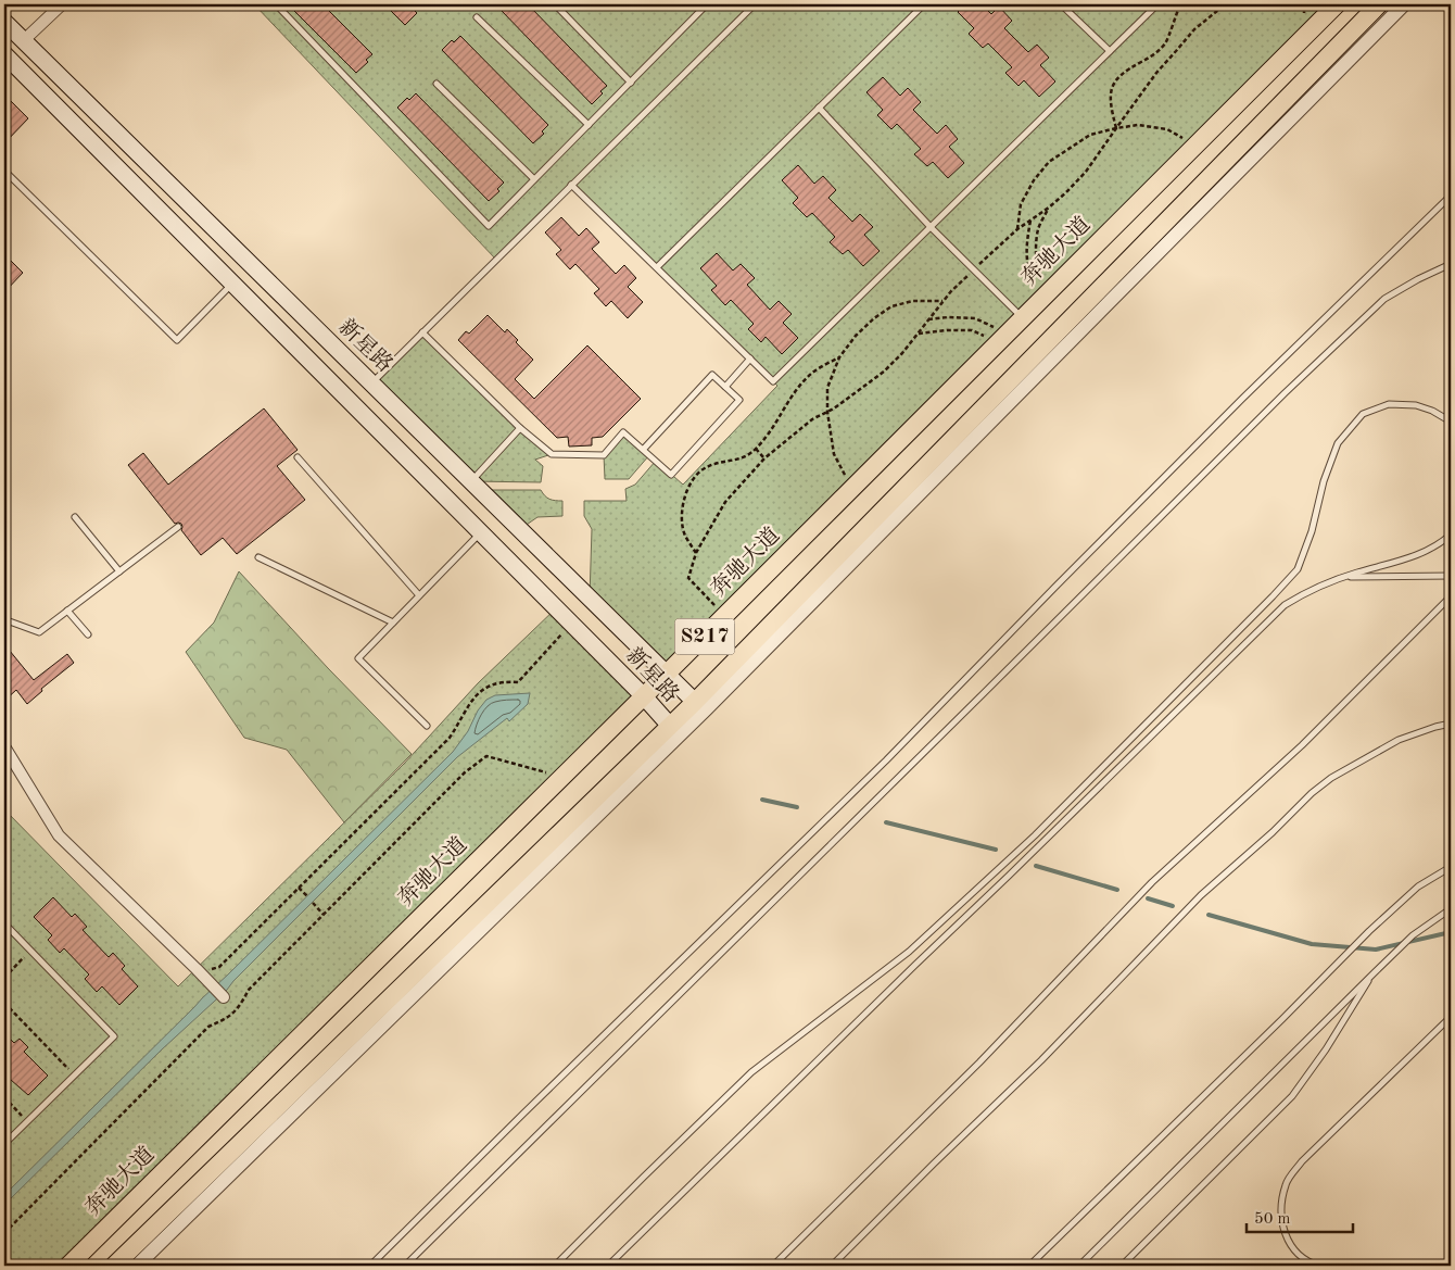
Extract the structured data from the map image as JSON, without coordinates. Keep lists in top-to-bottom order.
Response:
{
  "streets": {
    "main road": ["奔驰大道", "新星路", "S217"]
  },
  "crossings": [
    ["奔驰大道", "新星路"],
    ["新星路", "S217"]
  ],
  "scale_bar": "50 m"
}
